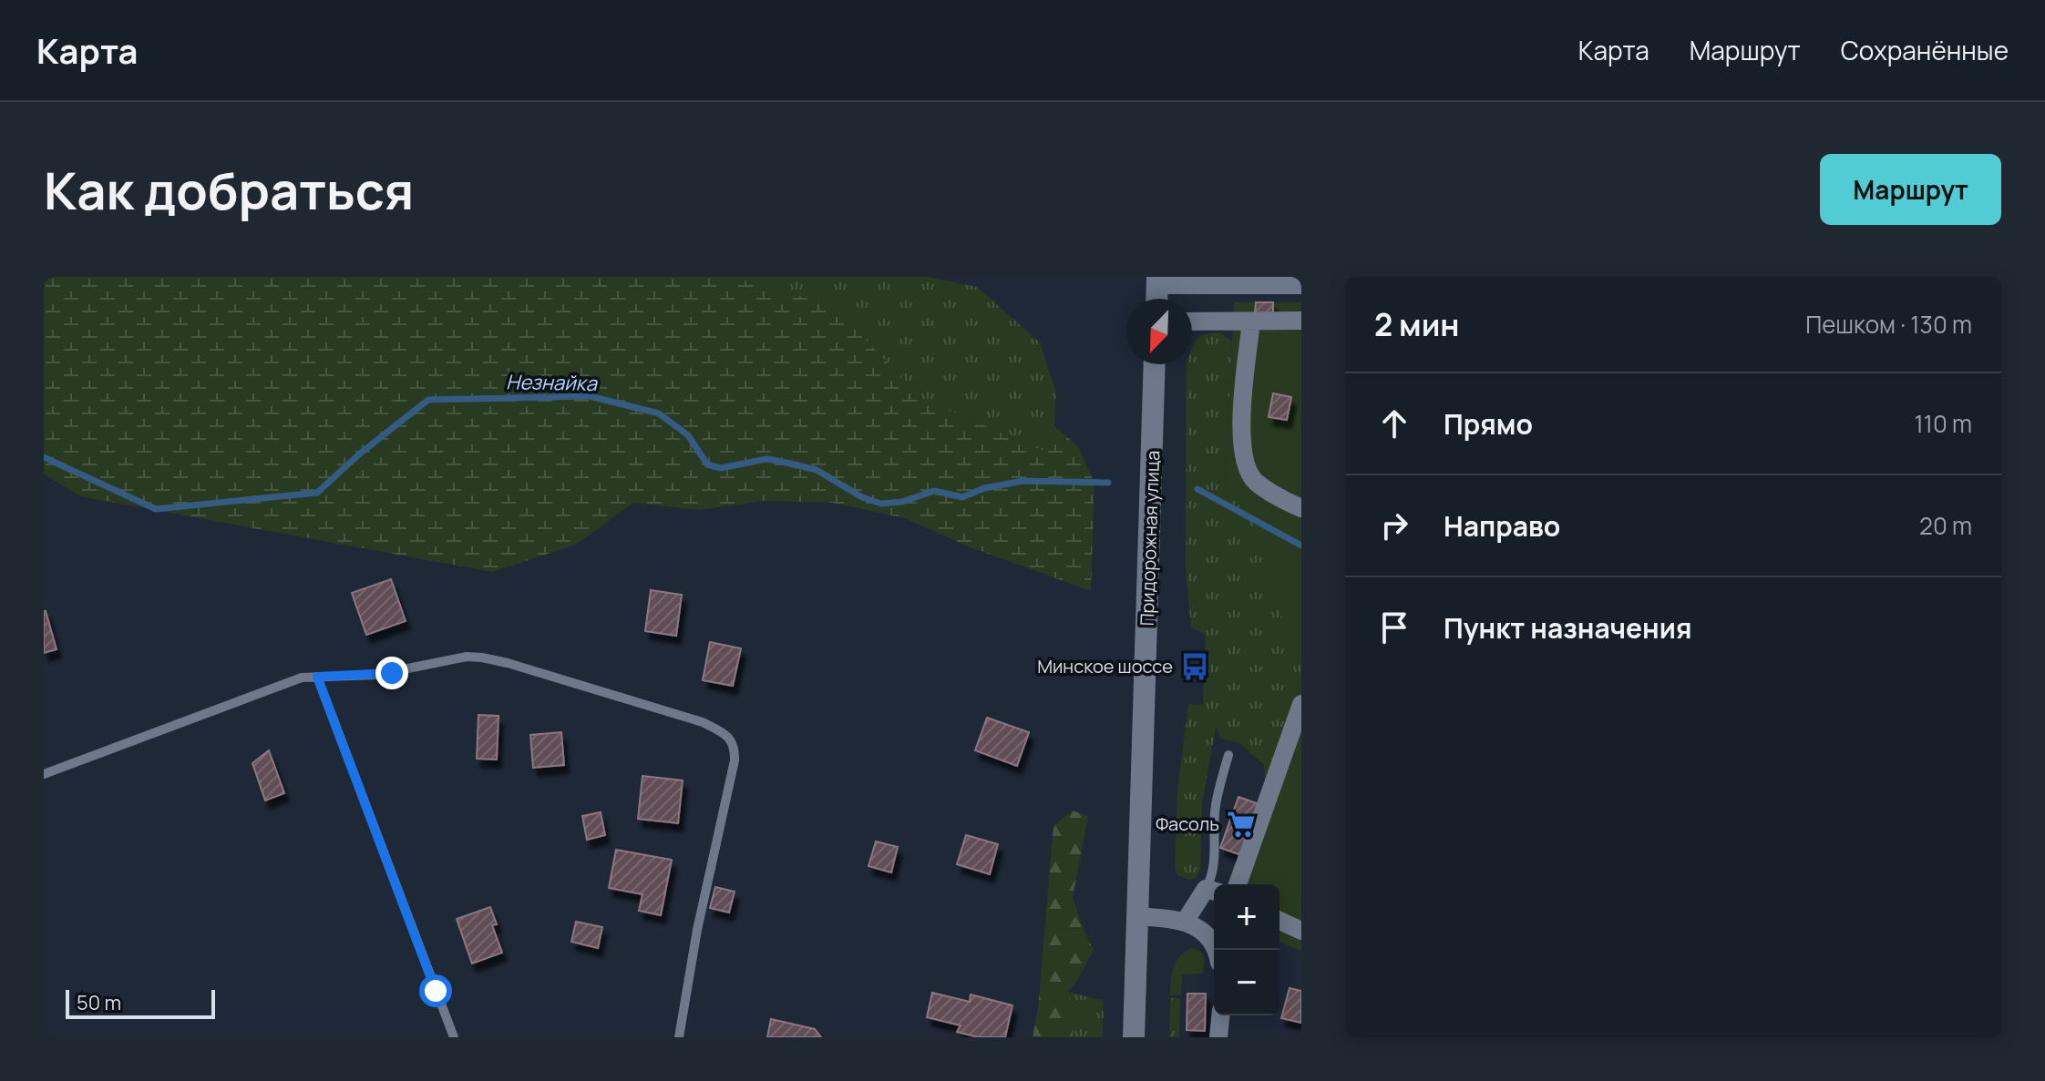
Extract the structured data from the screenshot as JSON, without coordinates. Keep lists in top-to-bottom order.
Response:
{
  "streets": {
    "main road": ["Придорожная улица"]
  },
  "water": ["Незнайка"],
  "places": {
    "bus stop": ["Минское шоссе"],
    "supermarket": ["Фасоль"]
  },
  "scale_bar": "50 m",
  "north": "bottom left",
  "page": {
    "header": "Карта",
    "nav": ["Карта", "Маршрут", "Сохранённые"],
    "buttons": "Маршрут",
    "title": "Как добраться",
    "heading": ["2 мин", "Пешком · 130 m"],
    "list": [
      ["Прямо", "110 m"],
      ["Направо", "20 m"],
      "Пункт назначения"
    ],
    "map_buttons": ["+", "−"],
    "scale": "50 m"
  }
}
